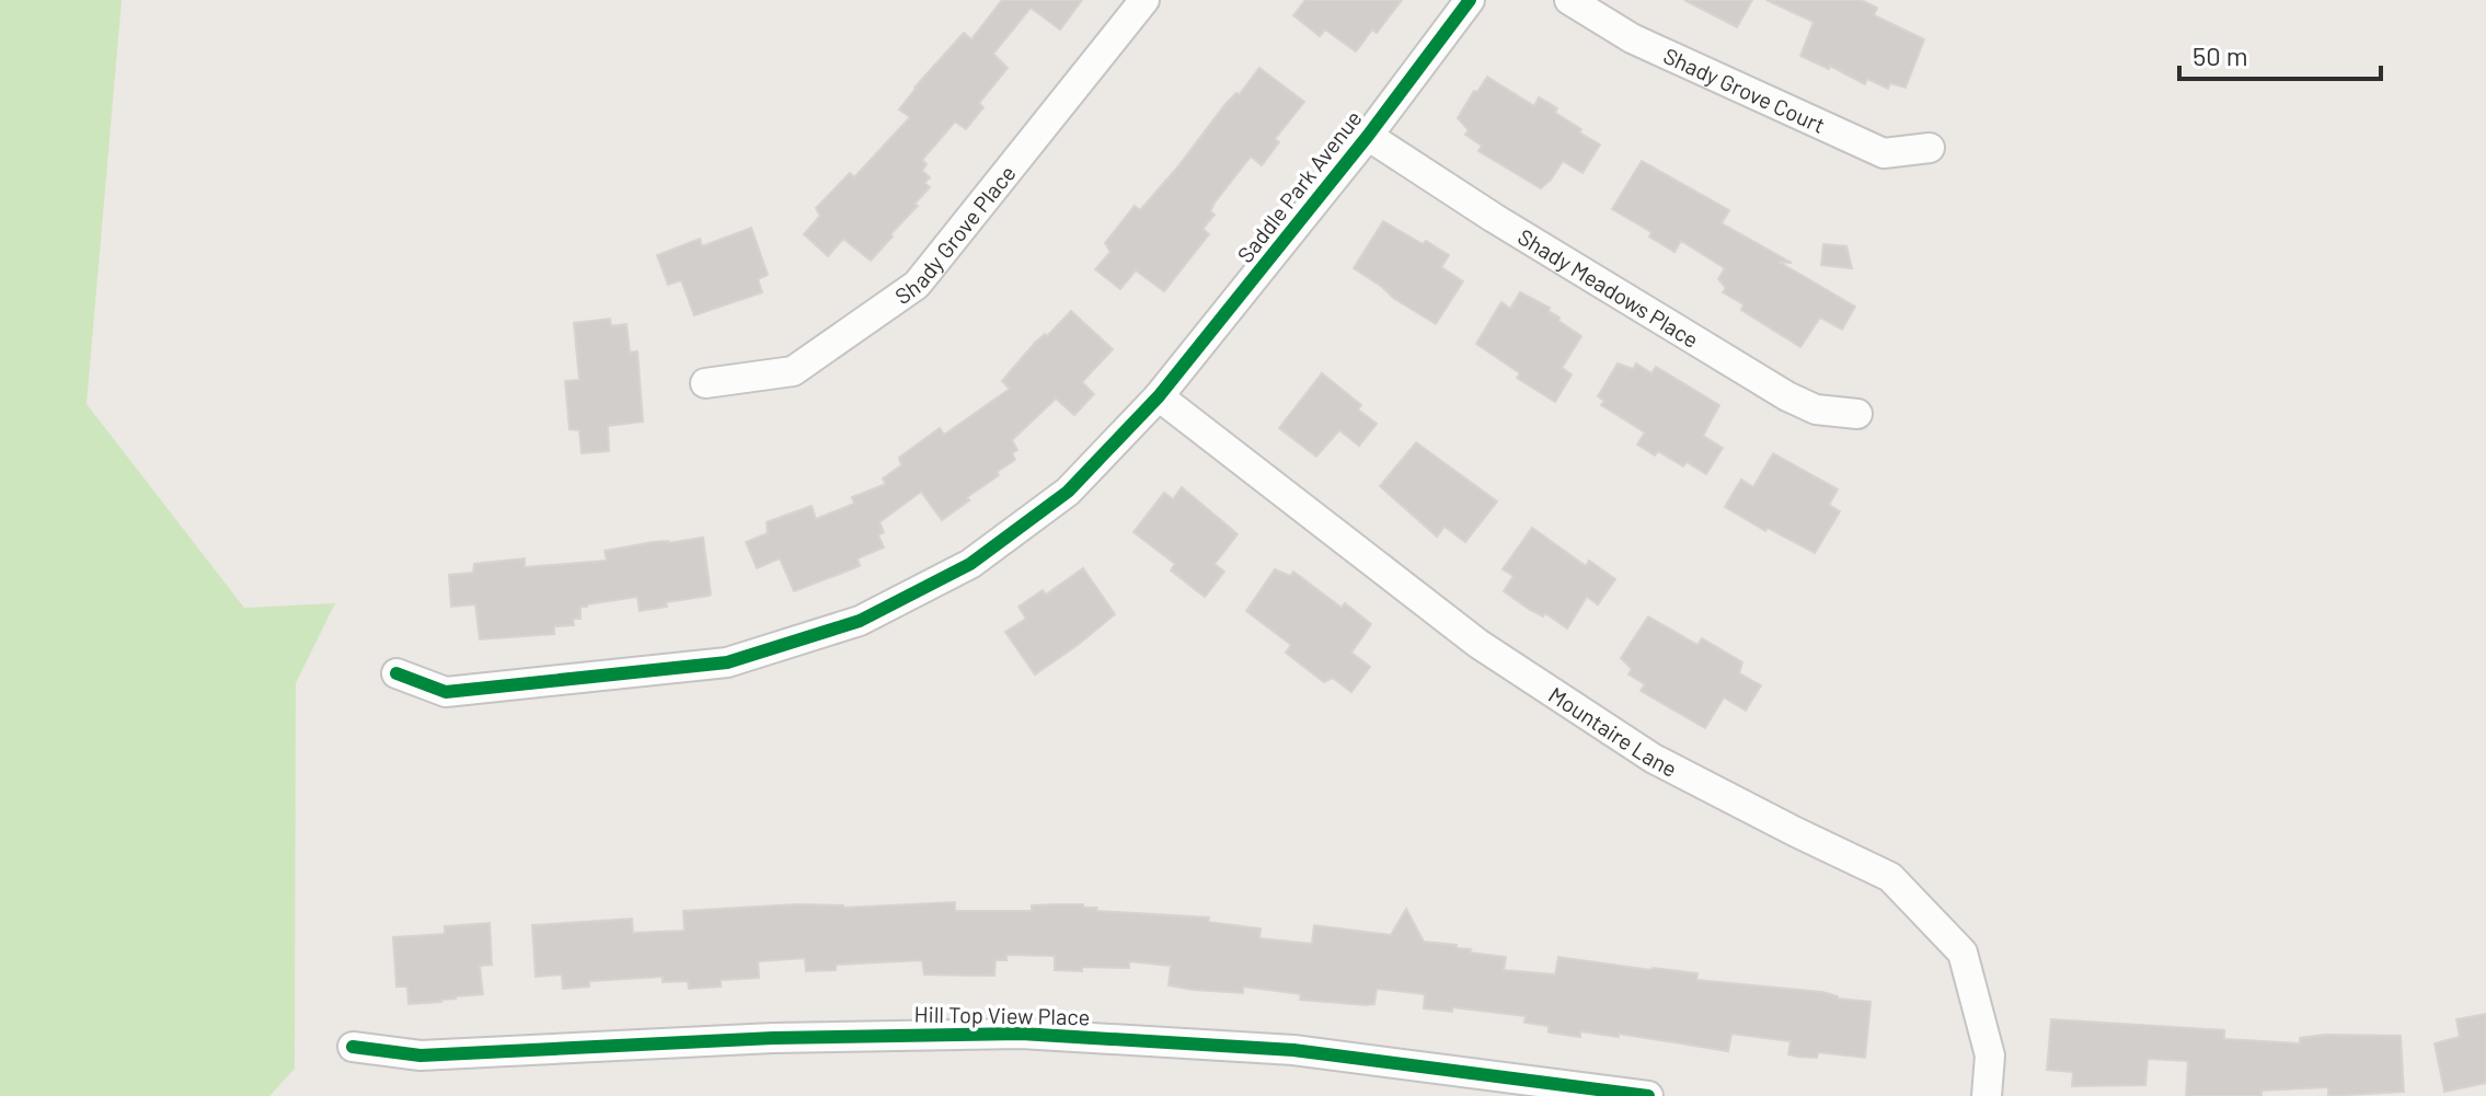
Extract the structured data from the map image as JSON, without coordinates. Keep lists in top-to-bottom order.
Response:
{
  "streets": {
    "street": [
      "Shady Grove Court",
      "Saddle Park Avenue",
      "Shady Grove Place",
      "Shady Meadows Place",
      "Mountaire Lane",
      "Hill Top View Place"
    ]
  },
  "crossings": [
    ["Saddle Park Avenue", "Shady Meadows Place"],
    ["Saddle Park Avenue", "Mountaire Lane"]
  ],
  "scale_bar": "50 m"
}
